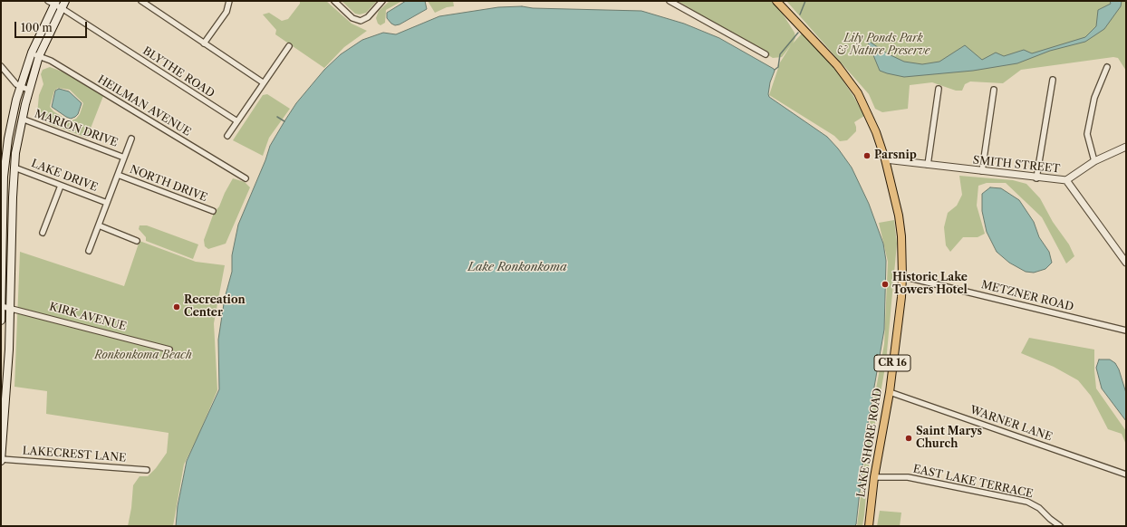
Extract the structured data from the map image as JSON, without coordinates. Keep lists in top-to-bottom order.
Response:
{
  "streets": {
    "main road": ["CR 16", "LAKE SHORE ROAD"],
    "street": [
      "BLYTHE ROAD",
      "HEILMAN AVENUE",
      "MARION DRIVE",
      "SMITH STREET",
      "LAKE DRIVE",
      "NORTH DRIVE",
      "METZNER ROAD",
      "KIRK AVENUE",
      "WARNER LANE",
      "LAKECREST LANE",
      "EAST LAKE TERRACE"
    ]
  },
  "crossings": [
    ["SMITH STREET", "CR 16"],
    ["METZNER ROAD", "CR 16"],
    ["METZNER ROAD", "LAKE SHORE ROAD"],
    ["CR 16", "LAKE SHORE ROAD"],
    ["WARNER LANE", "LAKE SHORE ROAD"],
    ["LAKE SHORE ROAD", "EAST LAKE TERRACE"]
  ],
  "water": ["Lake Ronkonkoma"],
  "parks": ["Lily Ponds Park & Nature Preserve", "Ronkonkoma Beach"],
  "places": [
    "Parsnip",
    "Historic Lake Towers Hotel",
    "Recreation Center",
    "Saint Marys Church"
  ],
  "scale_bar": "100 m"
}
